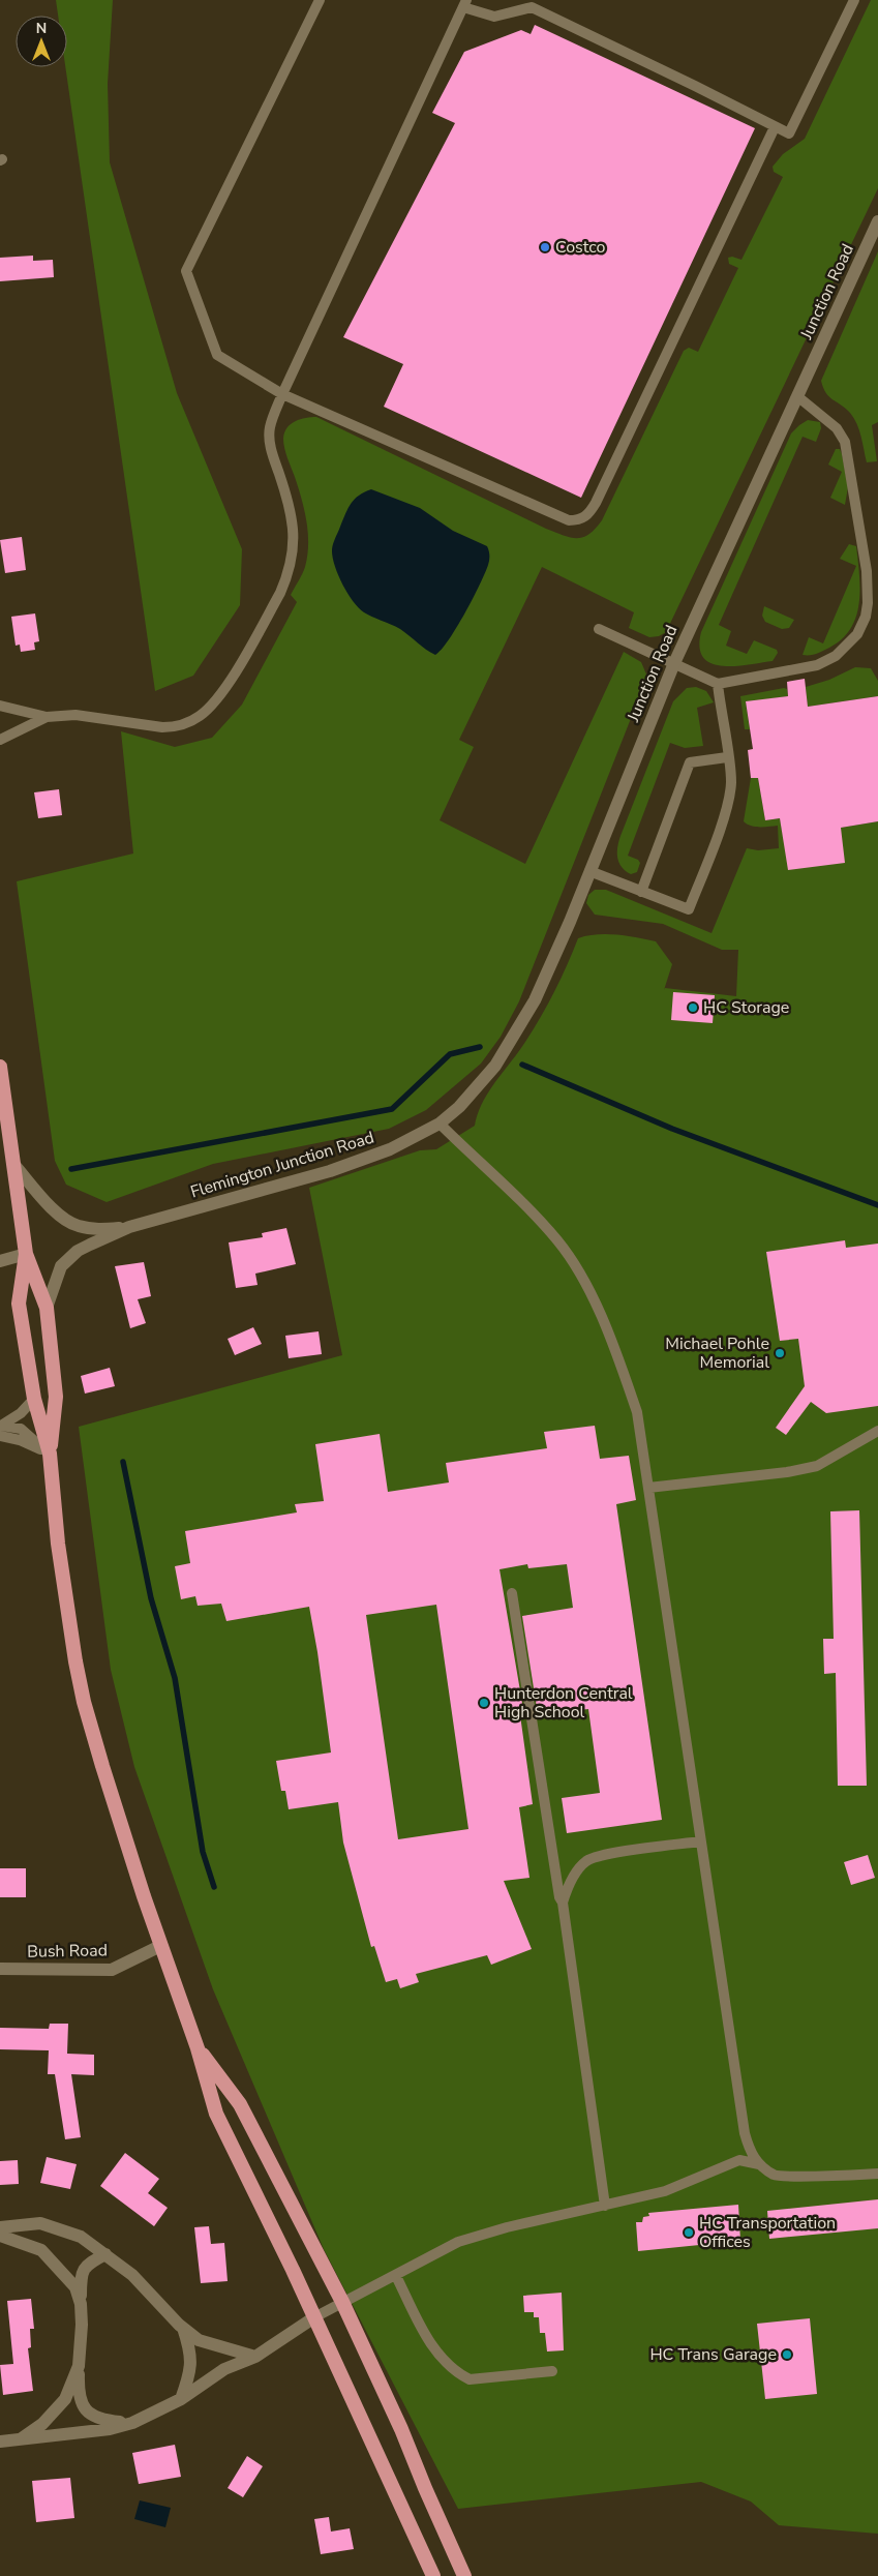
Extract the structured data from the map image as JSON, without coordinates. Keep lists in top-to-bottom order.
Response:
{
  "streets": {
    "street": ["Junction Road", "Flemington Junction Road", "Bush Road"]
  },
  "crossings": [
    ["Junction Road", "Flemington Junction Road"]
  ],
  "places": [
    "Costco",
    "HC Storage",
    "Michael Pohle Memorial",
    "Hunterdon Central High School",
    "HC Transportation Offices",
    "HC Trans Garage"
  ],
  "north": "top"
}
